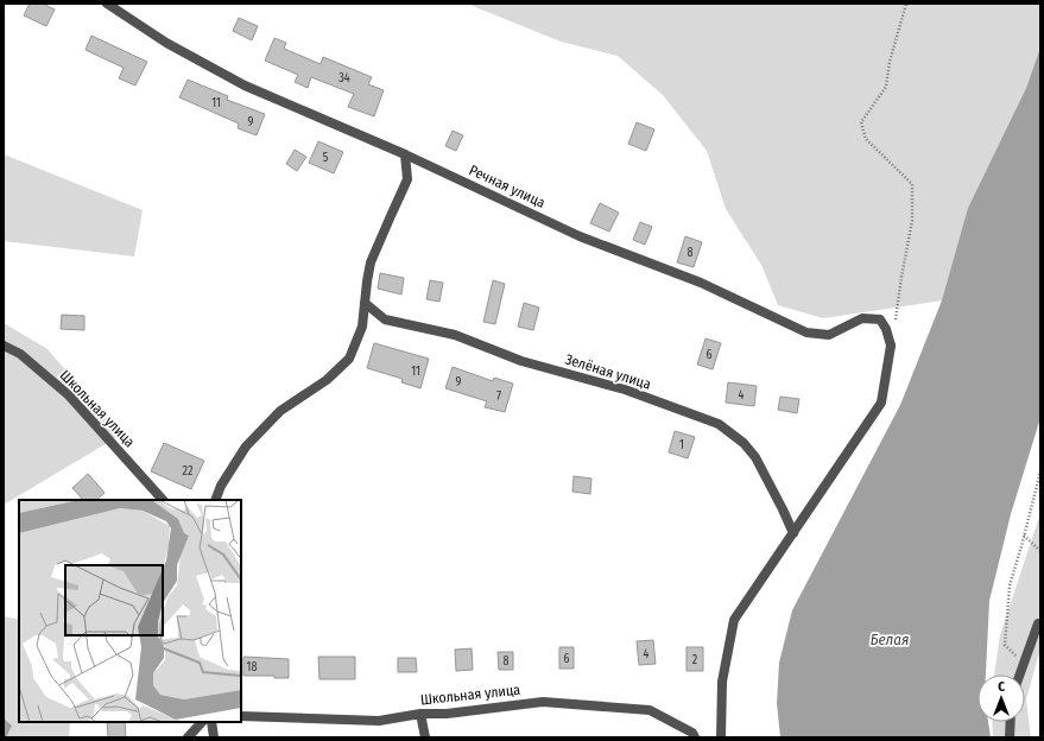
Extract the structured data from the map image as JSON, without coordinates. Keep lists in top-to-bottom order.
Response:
{
  "streets": {
    "street": ["Речная улица", "Зелёная улица", "Школьная улица"]
  },
  "water": ["Белая"],
  "house_numbers": [
    "34",
    "11",
    "9",
    "5",
    "8",
    "6",
    "11",
    "9",
    "4",
    "7",
    "1",
    "22",
    "4",
    "6",
    "2",
    "8",
    "18"
  ],
  "north": "top"
}
